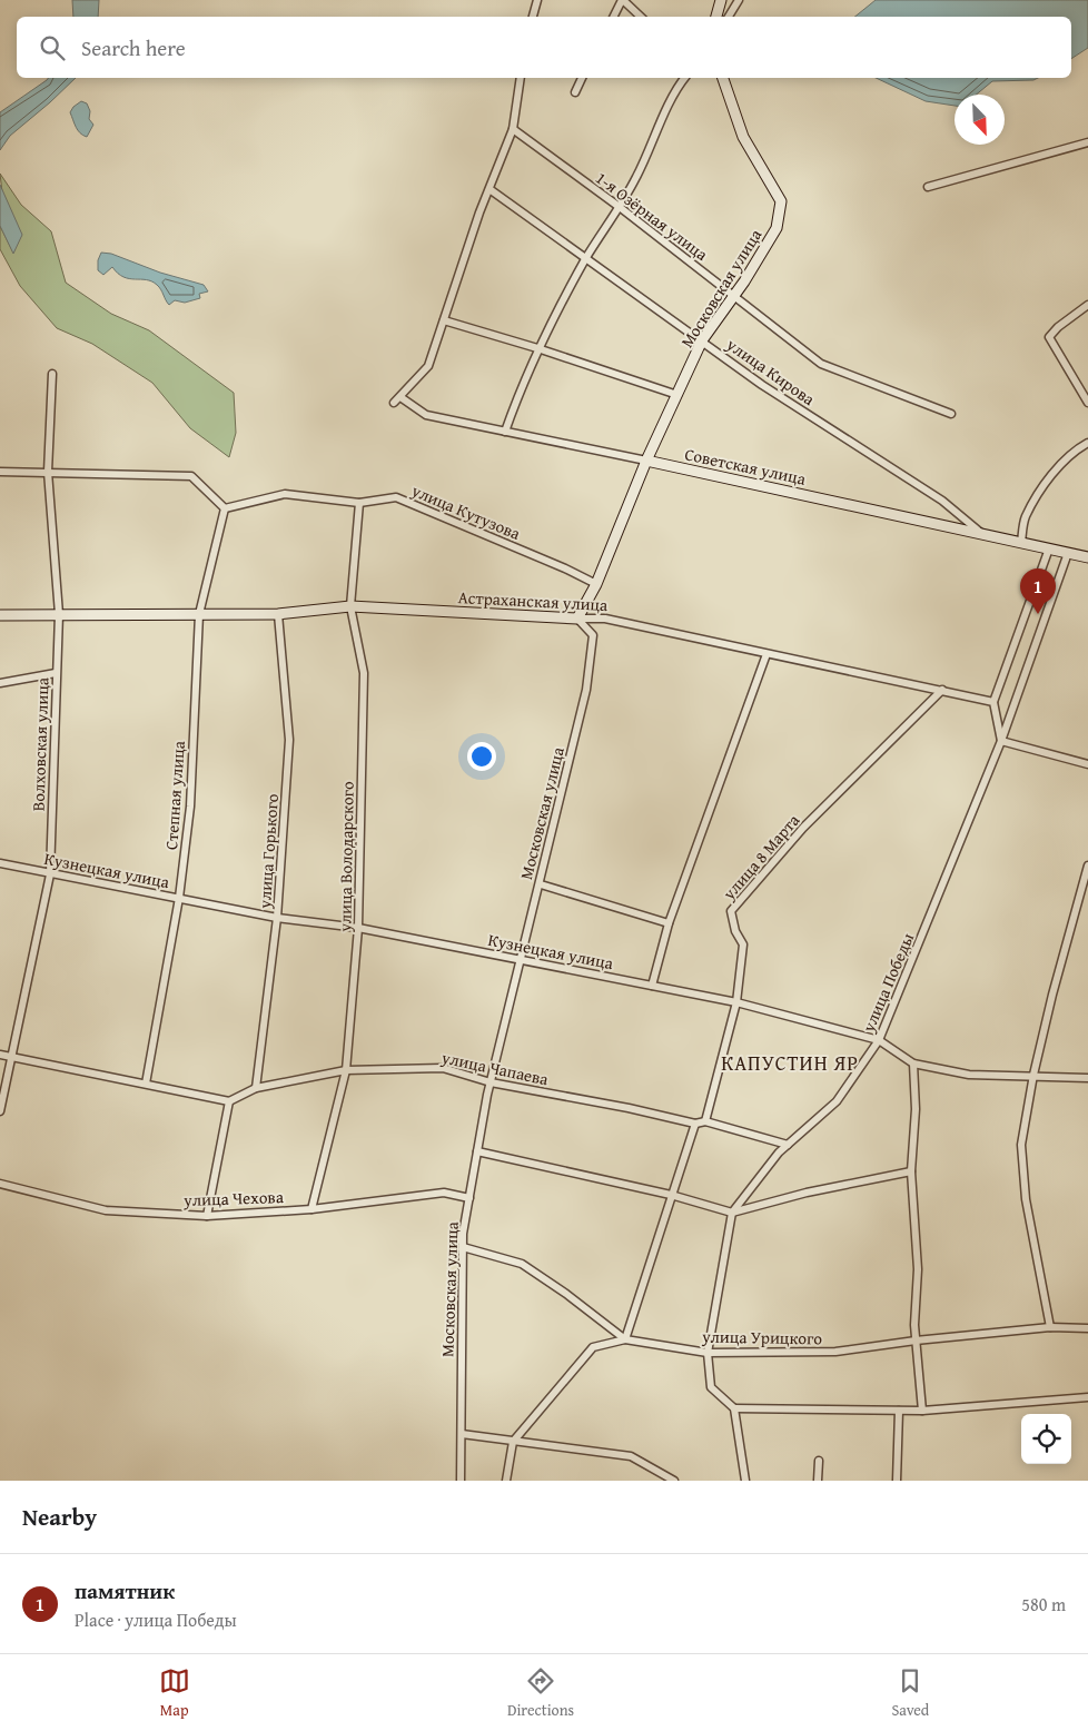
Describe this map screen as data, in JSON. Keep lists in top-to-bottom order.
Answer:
{
  "streets": {
    "street": [
      "1-я Озёрная улица",
      "Московская улица",
      "улица Кирова",
      "Советская улица",
      "улица Кутузова",
      "Астраханская улица",
      "Волховская улица",
      "Степная улица",
      "улица Горького",
      "улица Володарского",
      "улица 8 Марта",
      "Кузнецкая улица",
      "улица Победы",
      "улица Чапаева",
      "улица Чехова",
      "улица Урицкого"
    ]
  },
  "crossings": [
    ["1-я Озёрная улица", "Московская улица"],
    ["Московская улица", "улица Кирова"],
    ["Московская улица", "Советская улица"],
    ["Московская улица", "улица Кутузова"],
    ["Московская улица", "Астраханская улица"],
    ["Московская улица", "Кузнецкая улица"],
    ["Московская улица", "улица Чапаева"],
    ["Московская улица", "улица Чехова"],
    ["Московская улица", "улица Урицкого"],
    ["улица Кирова", "Советская улица"],
    ["Советская улица", "улица Победы"],
    ["улица Кутузова", "Степная улица"],
    ["улица Кутузова", "улица Володарского"],
    ["Астраханская улица", "Волховская улица"],
    ["Астраханская улица", "Степная улица"],
    ["Астраханская улица", "улица Горького"],
    ["Астраханская улица", "улица Володарского"],
    ["Астраханская улица", "улица 8 Марта"],
    ["Волховская улица", "Кузнецкая улица"],
    ["Степная улица", "Кузнецкая улица"],
    ["улица Горького", "Кузнецкая улица"],
    ["улица Горького", "улица Чапаева"],
    ["улица Володарского", "Кузнецкая улица"],
    ["улица Володарского", "улица Чапаева"],
    ["улица Володарского", "улица Чехова"],
    ["улица 8 Марта", "Кузнецкая улица"],
    ["улица 8 Марта", "улица Чапаева"],
    ["Кузнецкая улица", "улица Победы"],
    ["улица Победы", "улица Чапаева"],
    ["улица Победы", "улица Урицкого"]
  ],
  "districts": ["КАПУСТИН ЯР"],
  "north": "bottom right",
  "page": {
    "search": "Search here",
    "pins": "1",
    "heading": "Nearby",
    "list": [
      {
        "mark": "1",
        "name": "памятник",
        "note": "Place · улица Победы",
        "value": "580 m"
      }
    ],
    "nav": ["Map", "Directions", "Saved"]
  }
}
